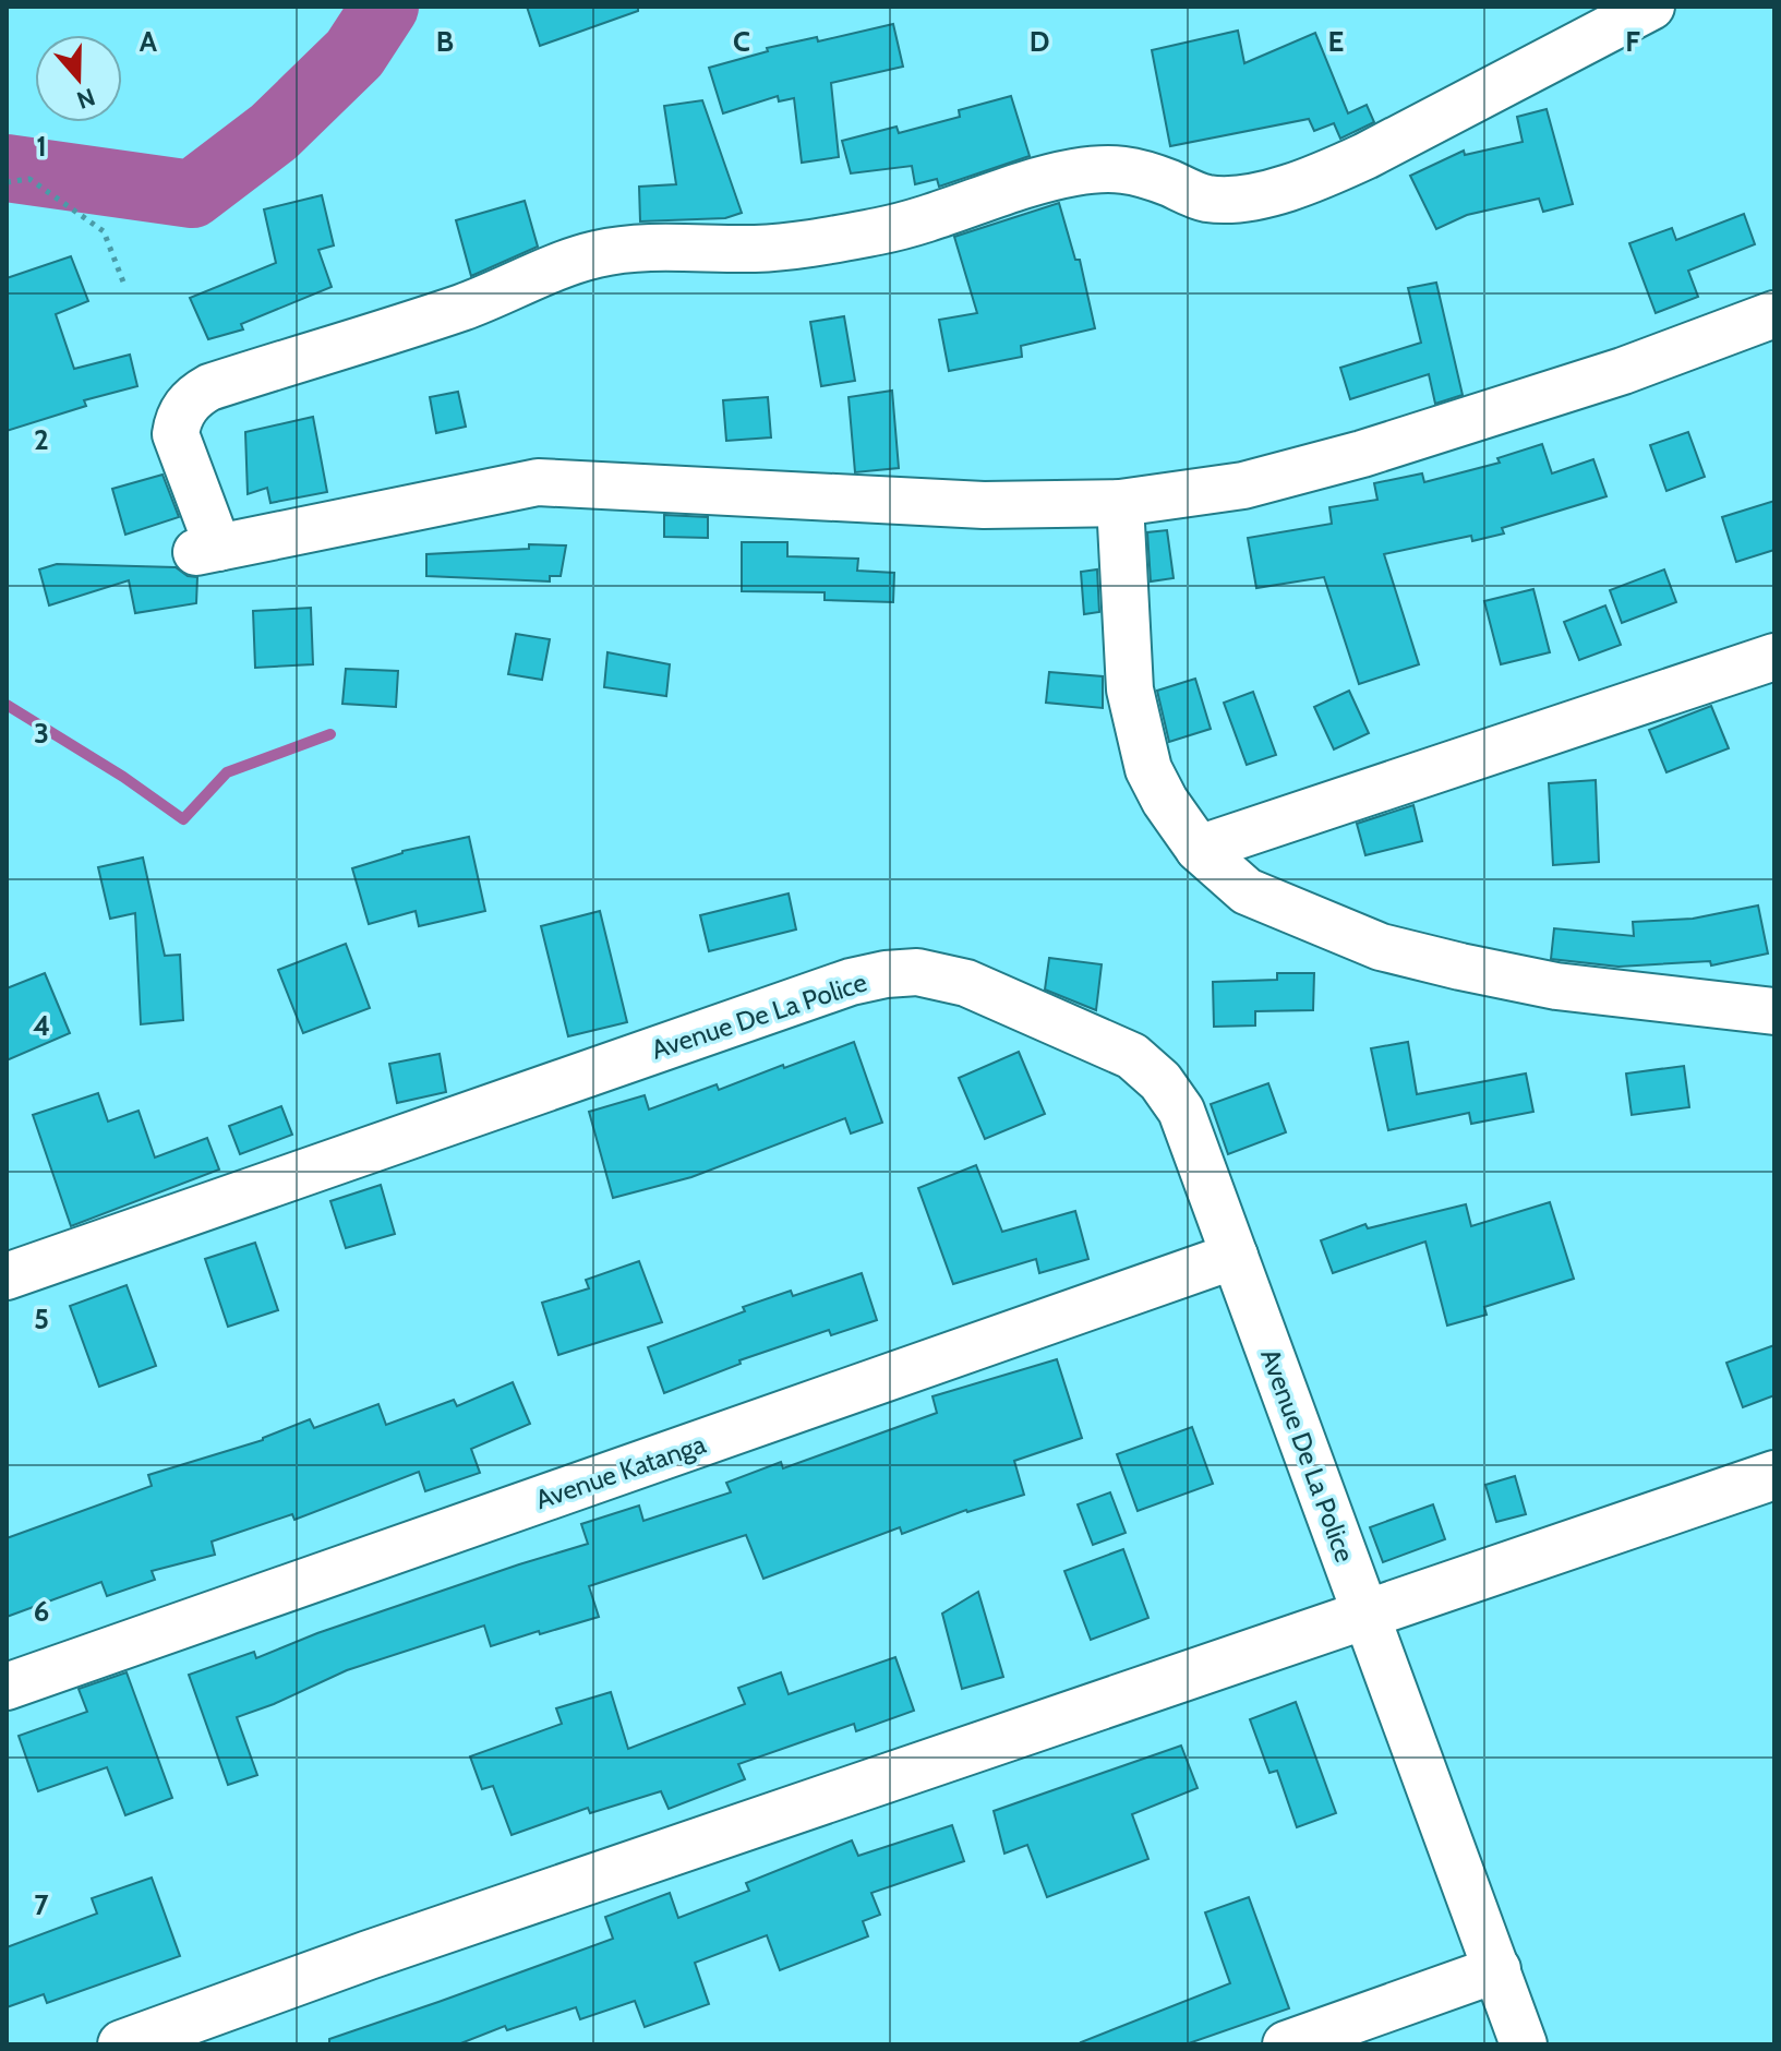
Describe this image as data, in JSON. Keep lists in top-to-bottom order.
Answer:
{
  "streets": {
    "street": ["Avenue De La Police", "Avenue Katanga"]
  },
  "crossings": [
    ["Avenue De La Police", "Avenue Katanga"]
  ],
  "north": "bottom",
  "grid": {
    "columns": [
      "A",
      "B",
      "C",
      "D",
      "E",
      "F"
    ],
    "rows": [
      "1",
      "2",
      "3",
      "4",
      "5",
      "6",
      "7"
    ]
  }
}
